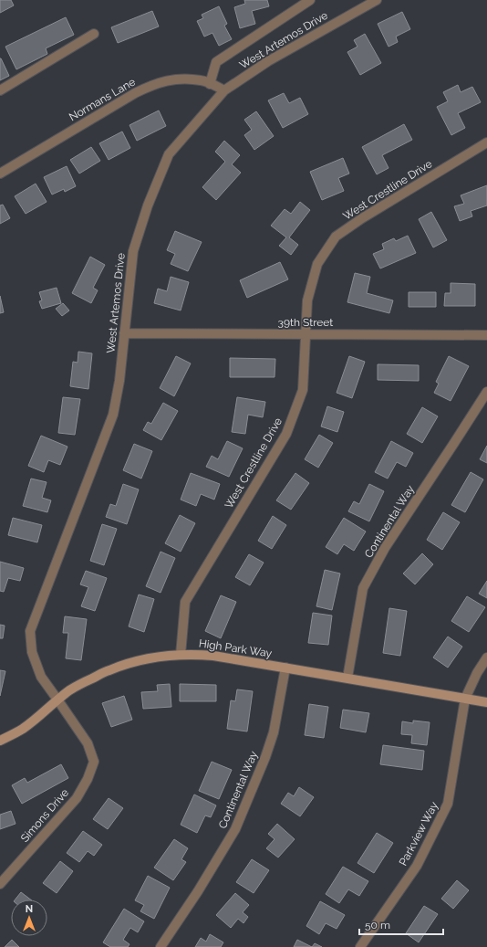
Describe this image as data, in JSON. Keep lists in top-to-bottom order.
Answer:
{
  "streets": {
    "street": [
      "West Artemos Drive",
      "Normans Lane",
      "West Crestline Drive",
      "39th Street",
      "Continental Way",
      "High Park Way",
      "Simons Drive",
      "Parkview Way"
    ]
  },
  "crossings": [
    ["West Artemos Drive", "Normans Lane"],
    ["West Artemos Drive", "39th Street"],
    ["West Artemos Drive", "High Park Way"],
    ["West Artemos Drive", "Simons Drive"],
    ["West Crestline Drive", "39th Street"],
    ["West Crestline Drive", "High Park Way"],
    ["Continental Way", "High Park Way"],
    ["High Park Way", "Simons Drive"],
    ["High Park Way", "Parkview Way"]
  ],
  "scale_bar": "50 m",
  "north": "top"
}
